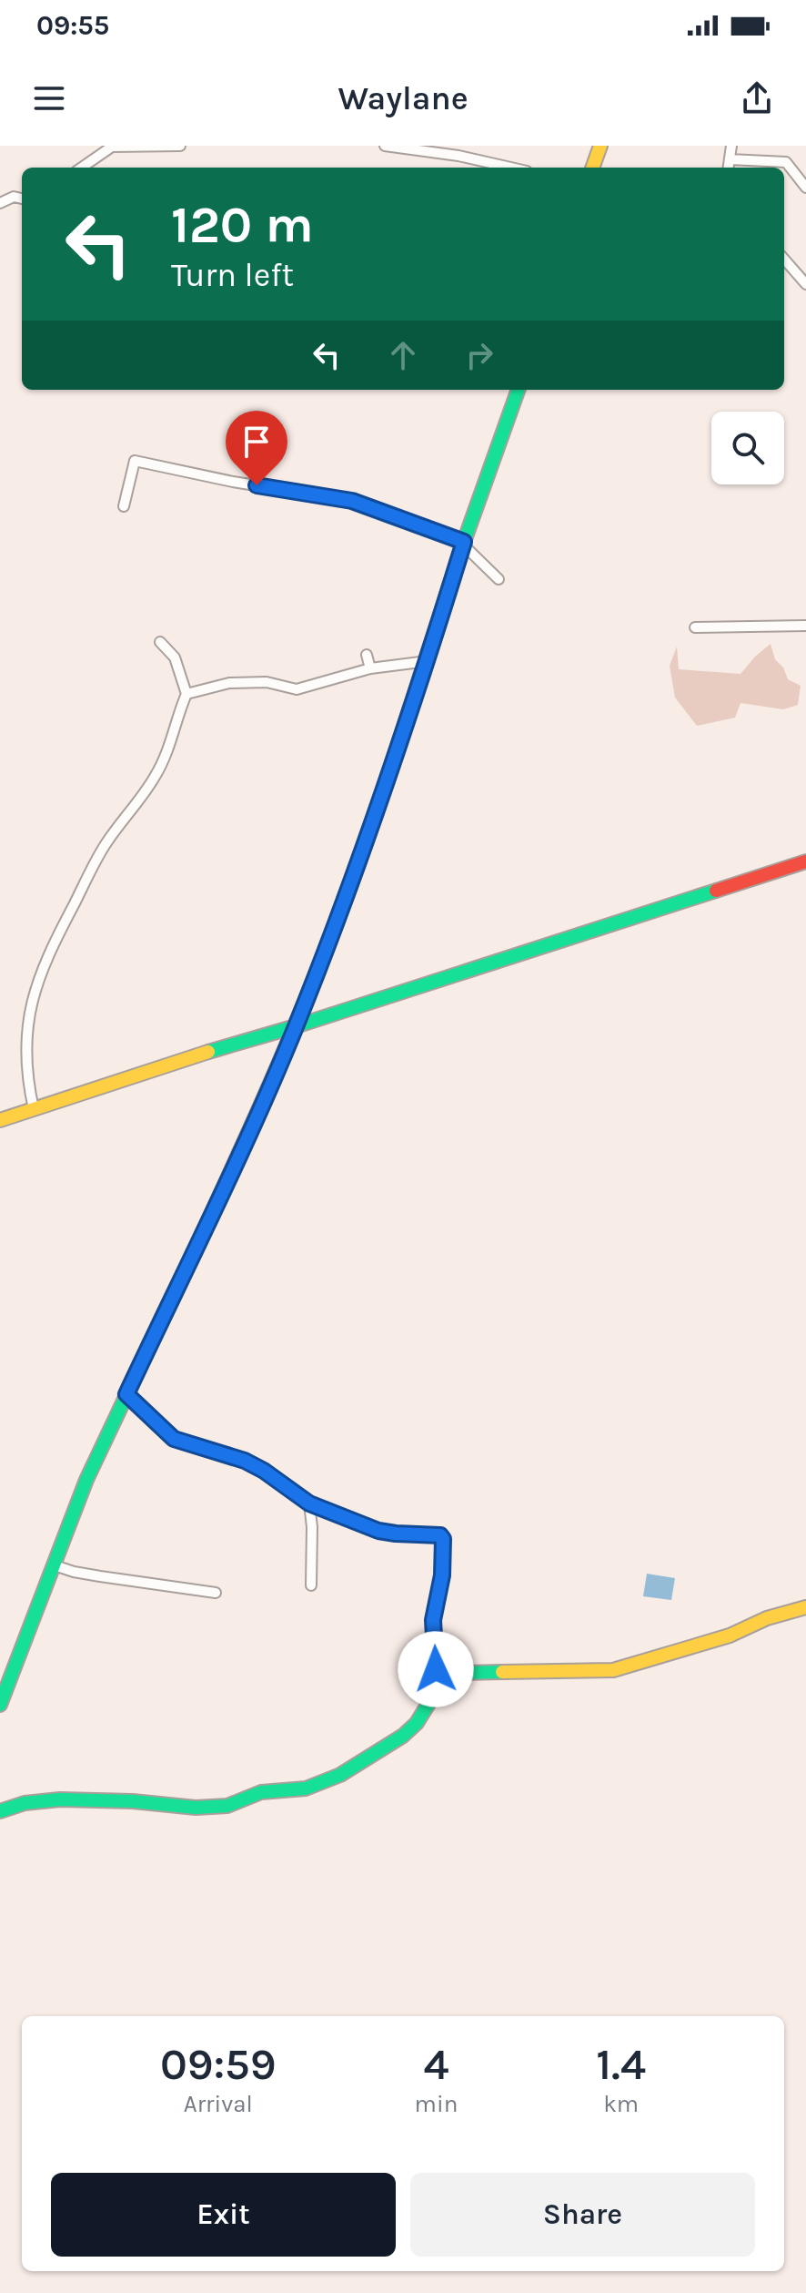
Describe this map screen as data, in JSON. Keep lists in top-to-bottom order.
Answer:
{
  "page": {
    "status": "09:55",
    "header": "Waylane",
    "turn": ["120 m", "Turn left"],
    "eta": [
      "09:59",
      "Arrival",
      "4",
      "min",
      "1.4",
      "km"
    ],
    "buttons": ["Exit", "Share"]
  }
}
